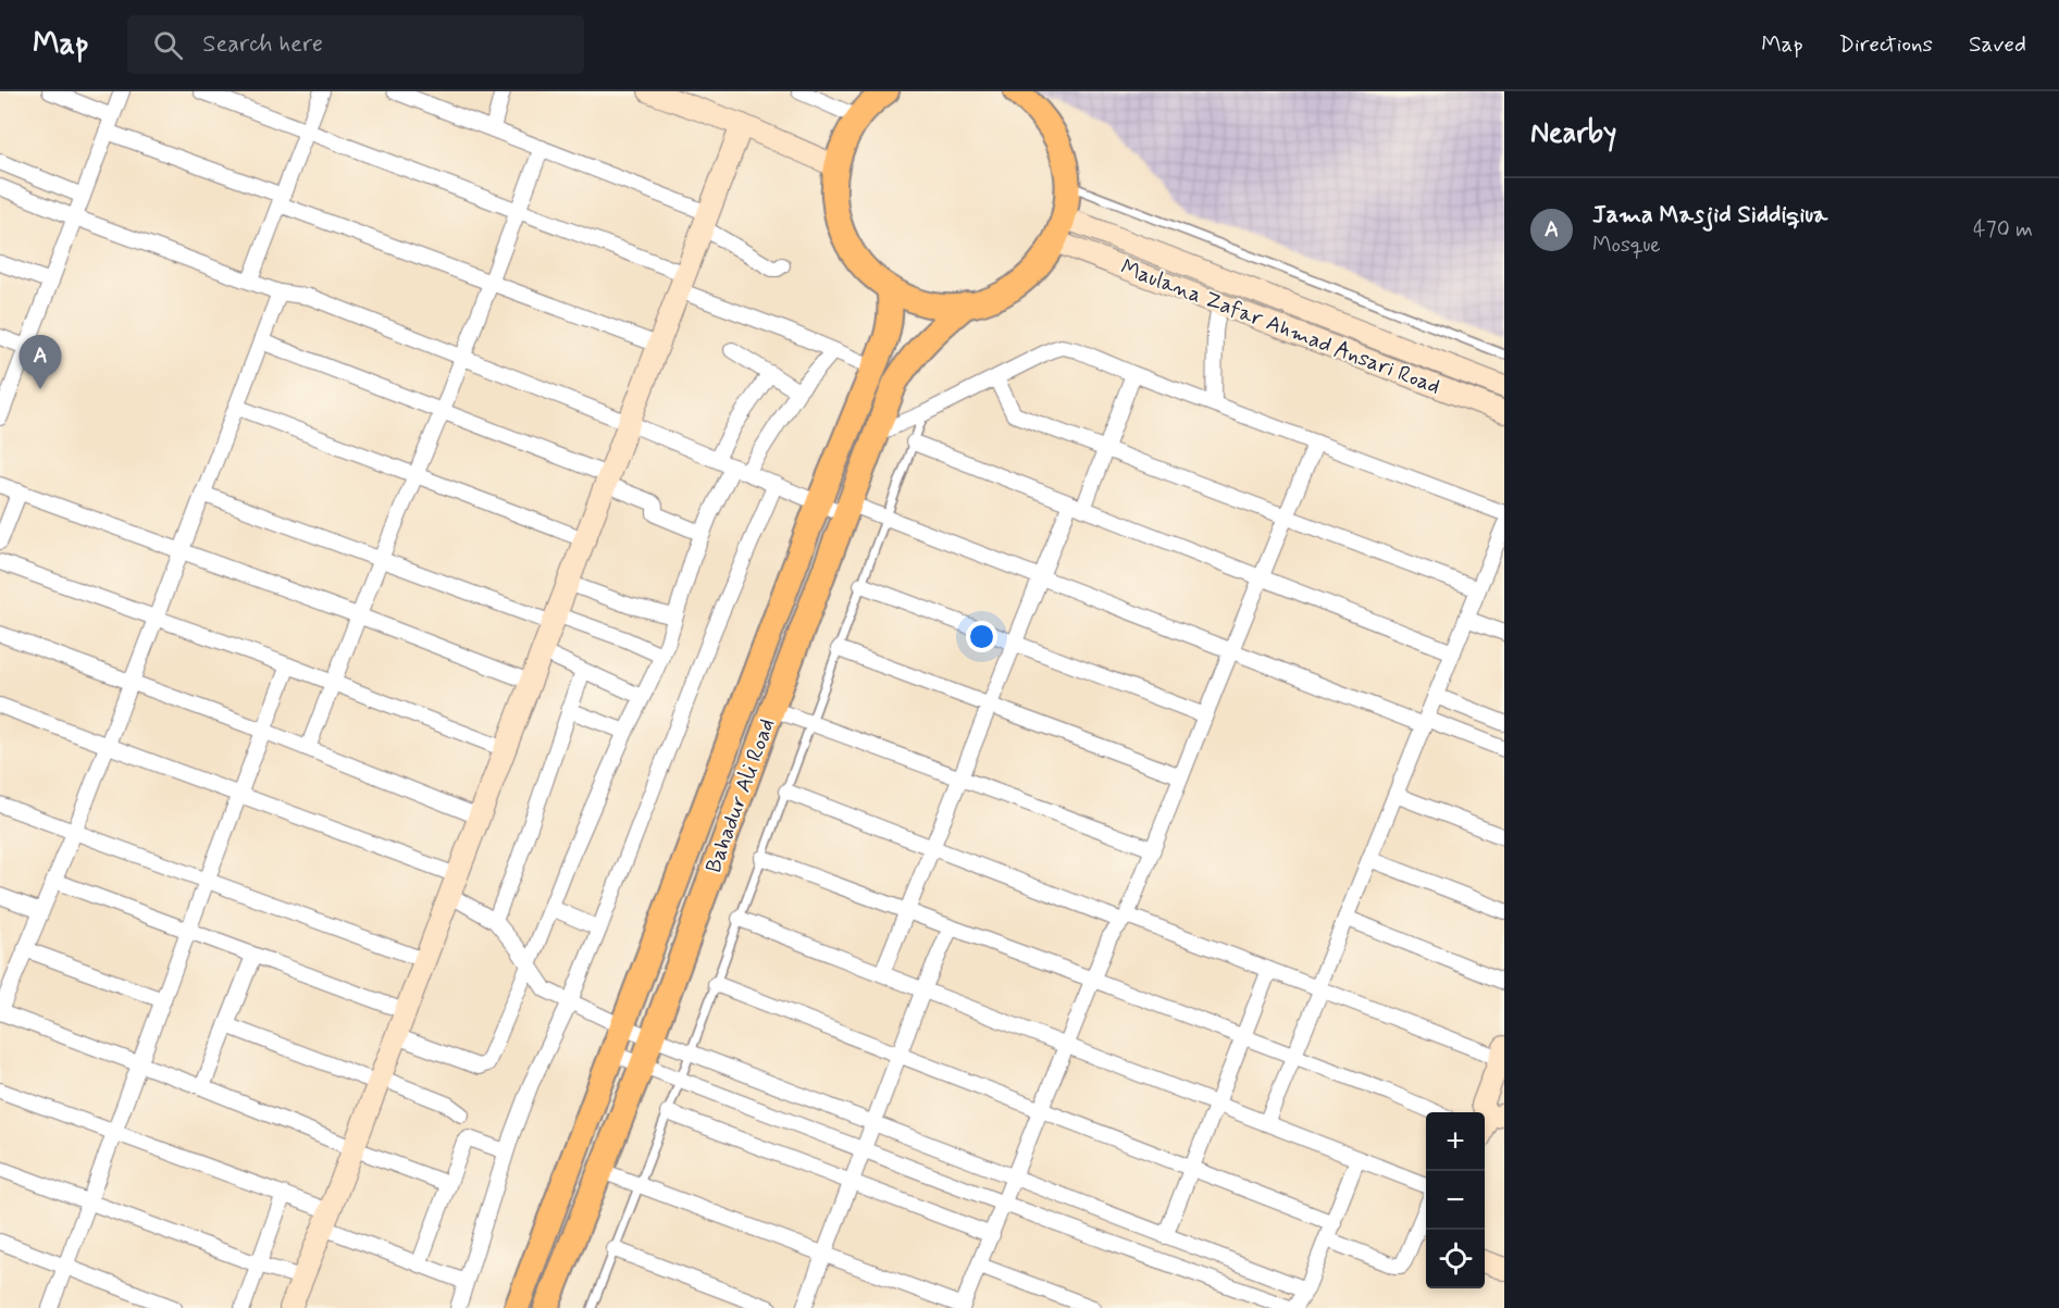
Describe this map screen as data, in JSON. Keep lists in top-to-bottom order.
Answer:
{
  "streets": {
    "main road": ["Bahadur Ali Road"],
    "street": ["Maulana Zafar Ahmad Ansari Road"]
  },
  "page": {
    "header": "Map",
    "search": "Search here",
    "nav": ["Map", "Directions", "Saved"],
    "heading": "Nearby",
    "list": [
      {
        "mark": "A",
        "name": "Jama Masjid Siddiqiua",
        "note": "Mosque",
        "value": "470 m"
      }
    ],
    "pins": "A",
    "map_buttons": ["+", "−"]
  }
}
